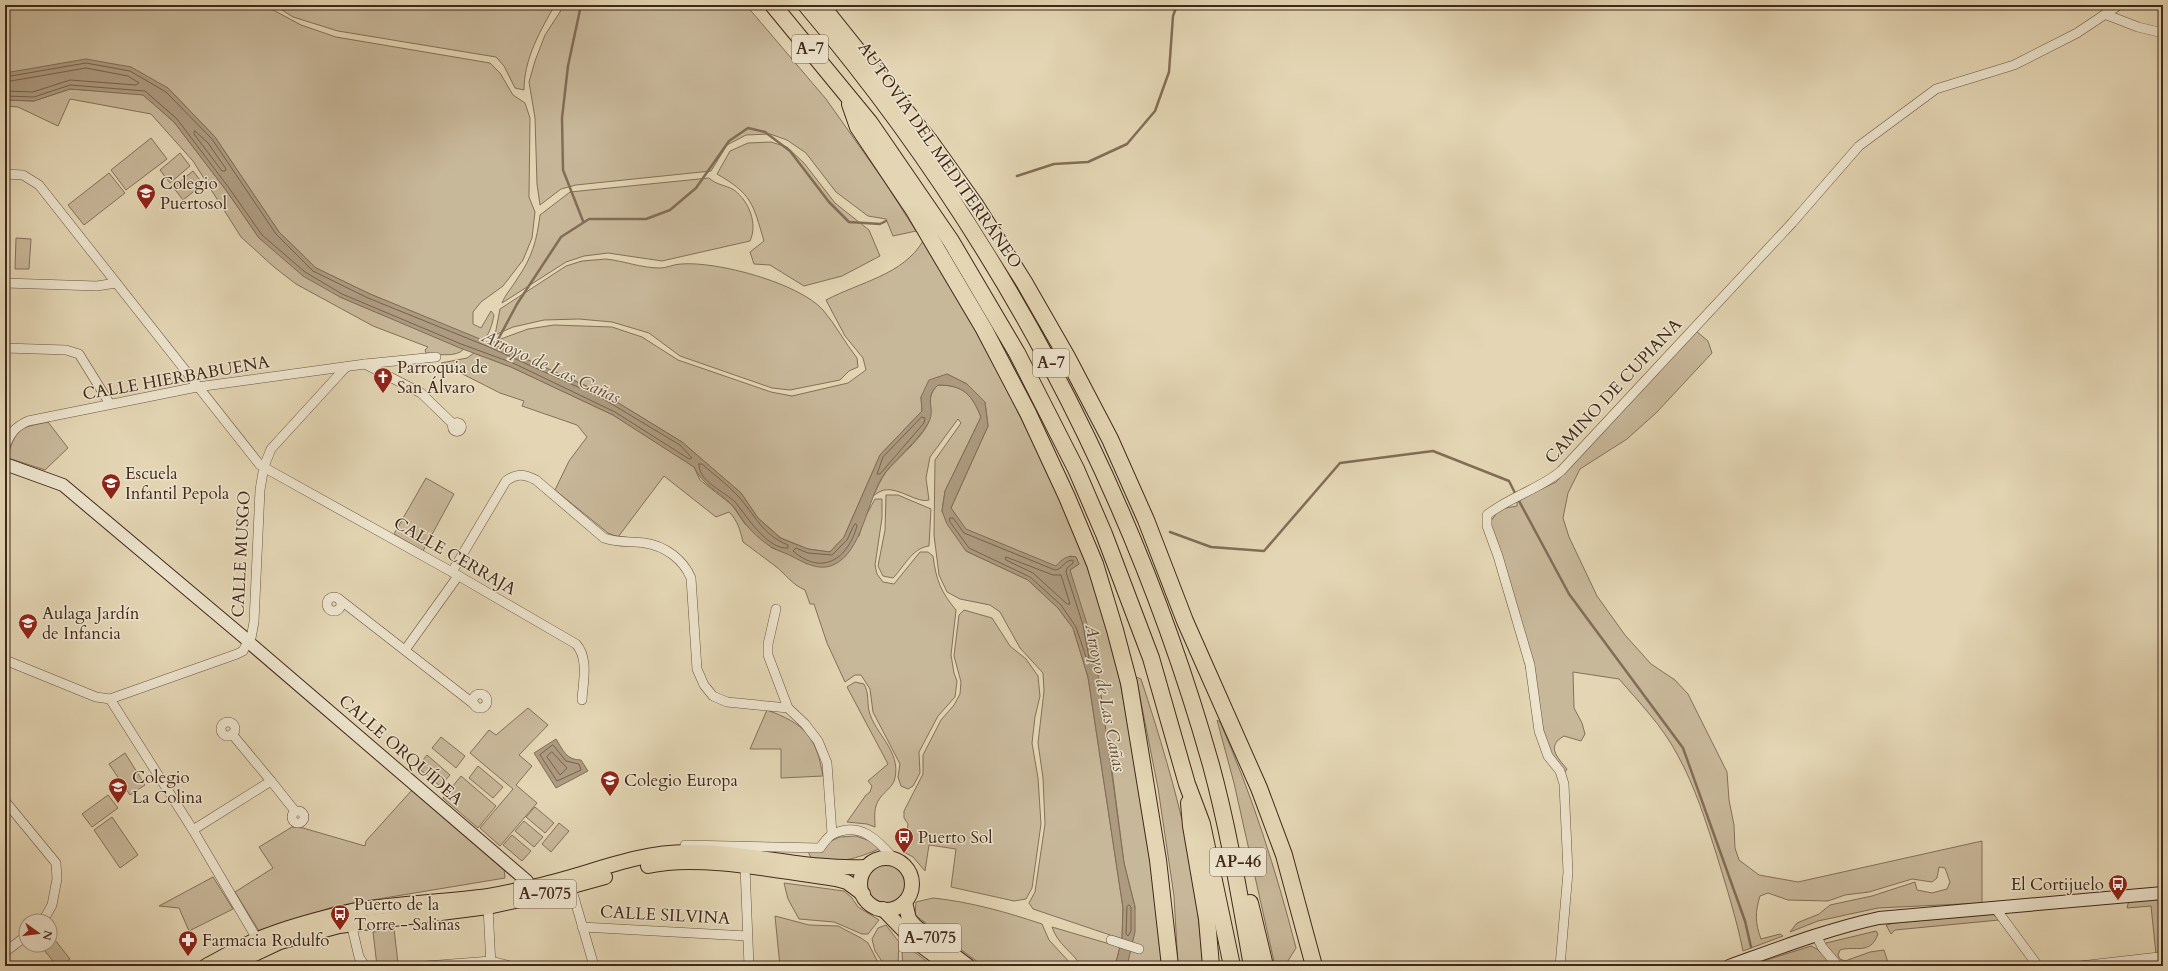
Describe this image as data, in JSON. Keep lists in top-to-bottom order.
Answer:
{
  "streets": {
    "highway": ["A-7", "AUTOVÍA DEL MEDITERRÁNEO", "AP-46"],
    "main road": ["A-7075"],
    "street": [
      "CALLE HIERBABUENA",
      "CAMINO DE CUPIANA",
      "CALLE MUSGO",
      "CALLE CERRAJA",
      "CALLE ORQUÍDEA",
      "CALLE SILVINA"
    ]
  },
  "crossings": [
    ["A-7", "AP-46"],
    ["CALLE HIERBABUENA", "CALLE MUSGO"],
    ["CALLE HIERBABUENA", "CALLE CERRAJA"],
    ["CALLE MUSGO", "CALLE CERRAJA"],
    ["CALLE MUSGO", "CALLE ORQUÍDEA"],
    ["CALLE ORQUÍDEA", "A-7075"]
  ],
  "water": ["Arroyo de Las Cañas"],
  "places": {
    "school or university": [
      "Colegio Puertosol",
      "Escuela Infantil Pepola",
      "Aulaga Jardín de Infancia",
      "Colegio Europa",
      "Colegio La Colina"
    ],
    "church": ["Parroquia de San Álvaro"],
    "bus stop": ["Puerto Sol", "El Cortijuelo", "Puerto de la Torre - Salinas"],
    "pharmacy": ["Farmacia Rodulfo"]
  },
  "north": "right"
}
